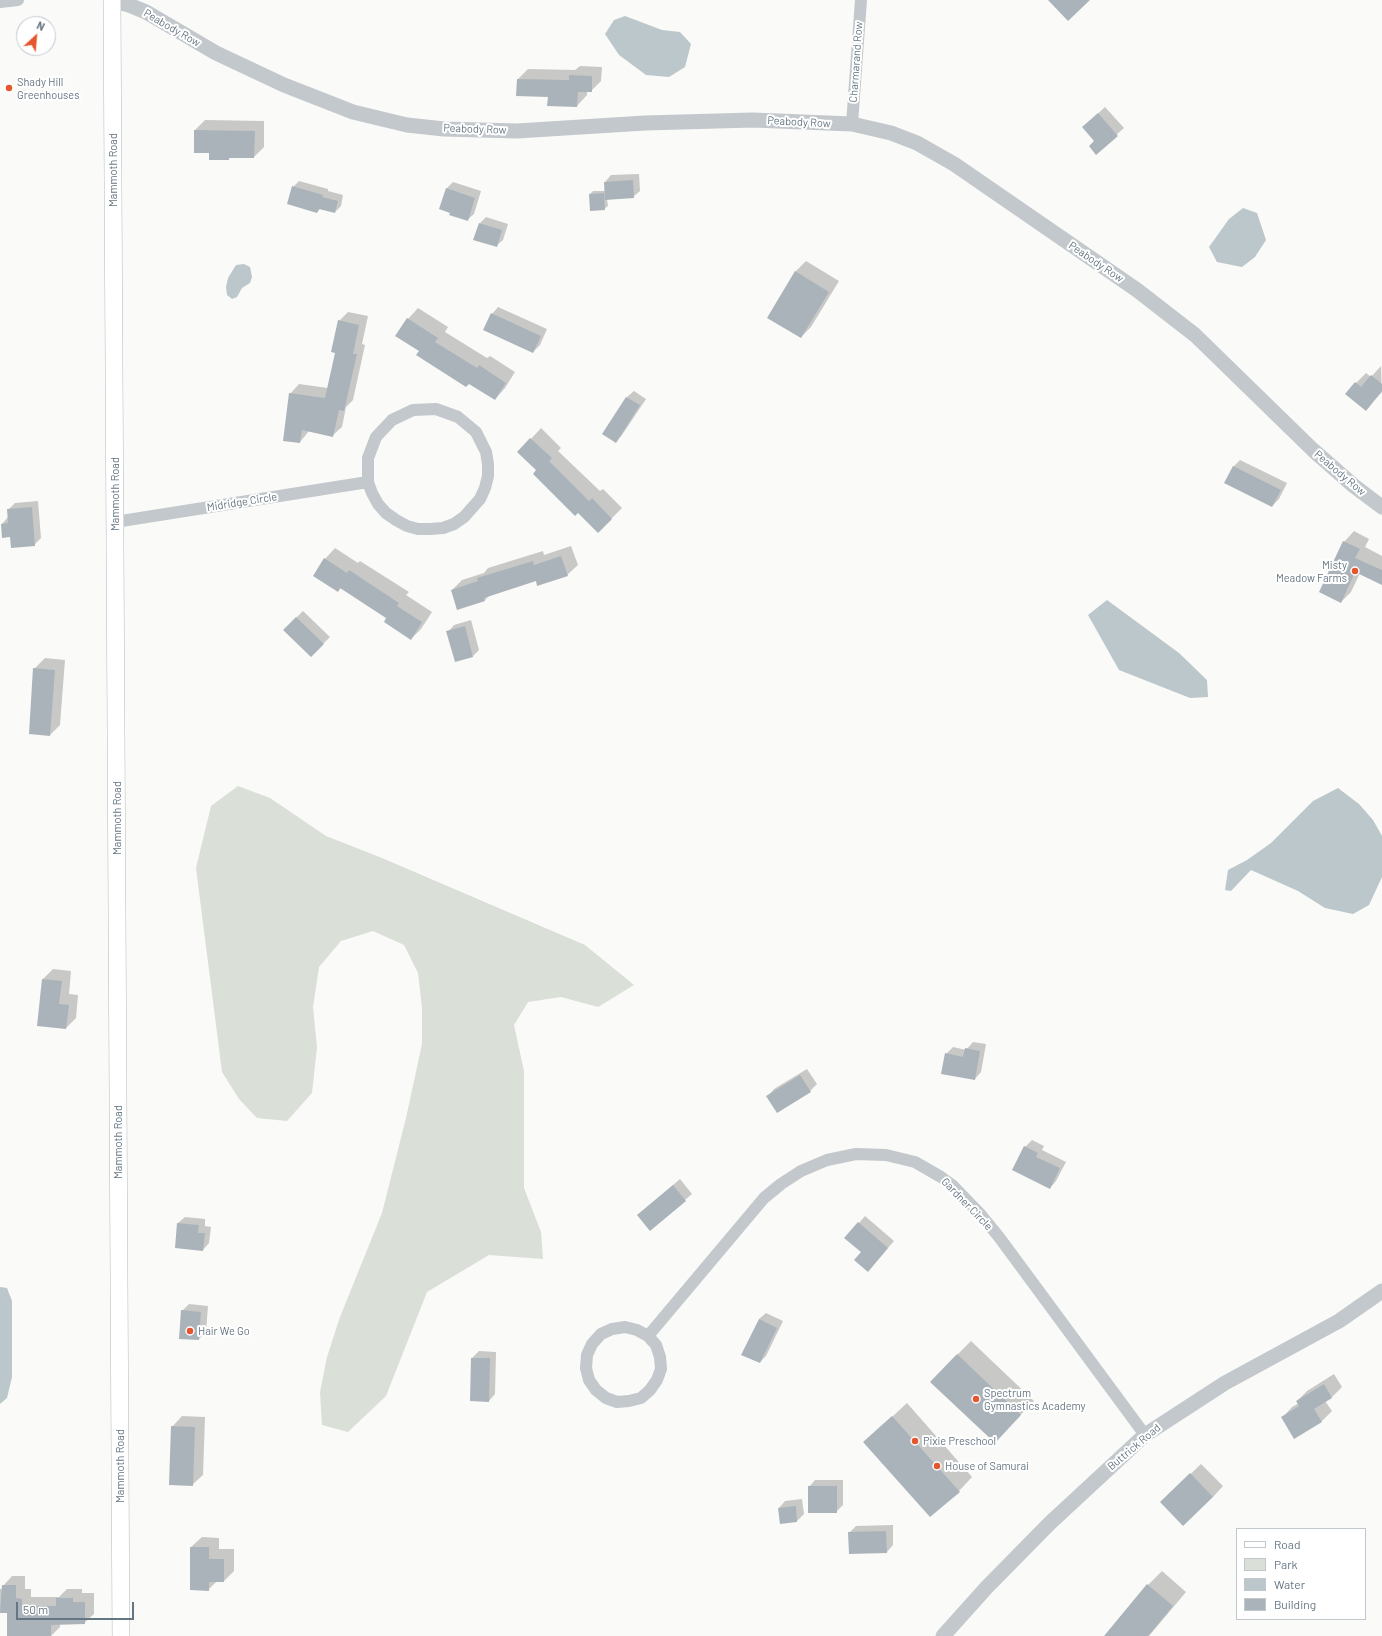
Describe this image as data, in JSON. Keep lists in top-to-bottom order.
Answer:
{
  "streets": {
    "main road": ["Mammoth Road"],
    "street": [
      "Peabody Row",
      "Charmarand Row",
      "Midridge Circle",
      "Gardner Circle",
      "Buttrick Road"
    ]
  },
  "crossings": [
    ["Peabody Row", "Charmarand Row"],
    ["Peabody Row", "Mammoth Road"],
    ["Mammoth Road", "Midridge Circle"],
    ["Gardner Circle", "Buttrick Road"]
  ],
  "places": [
    "Shady Hill Greenhouses",
    "Misty Meadow Farms",
    "Hair We Go",
    "Spectrum Gymnastics Academy",
    "Pixie Preschool",
    "House of Samurai"
  ],
  "legend": [
    "Road",
    "Park",
    "Water",
    "Building"
  ],
  "scale_bar": "50 m",
  "north": "top right"
}
